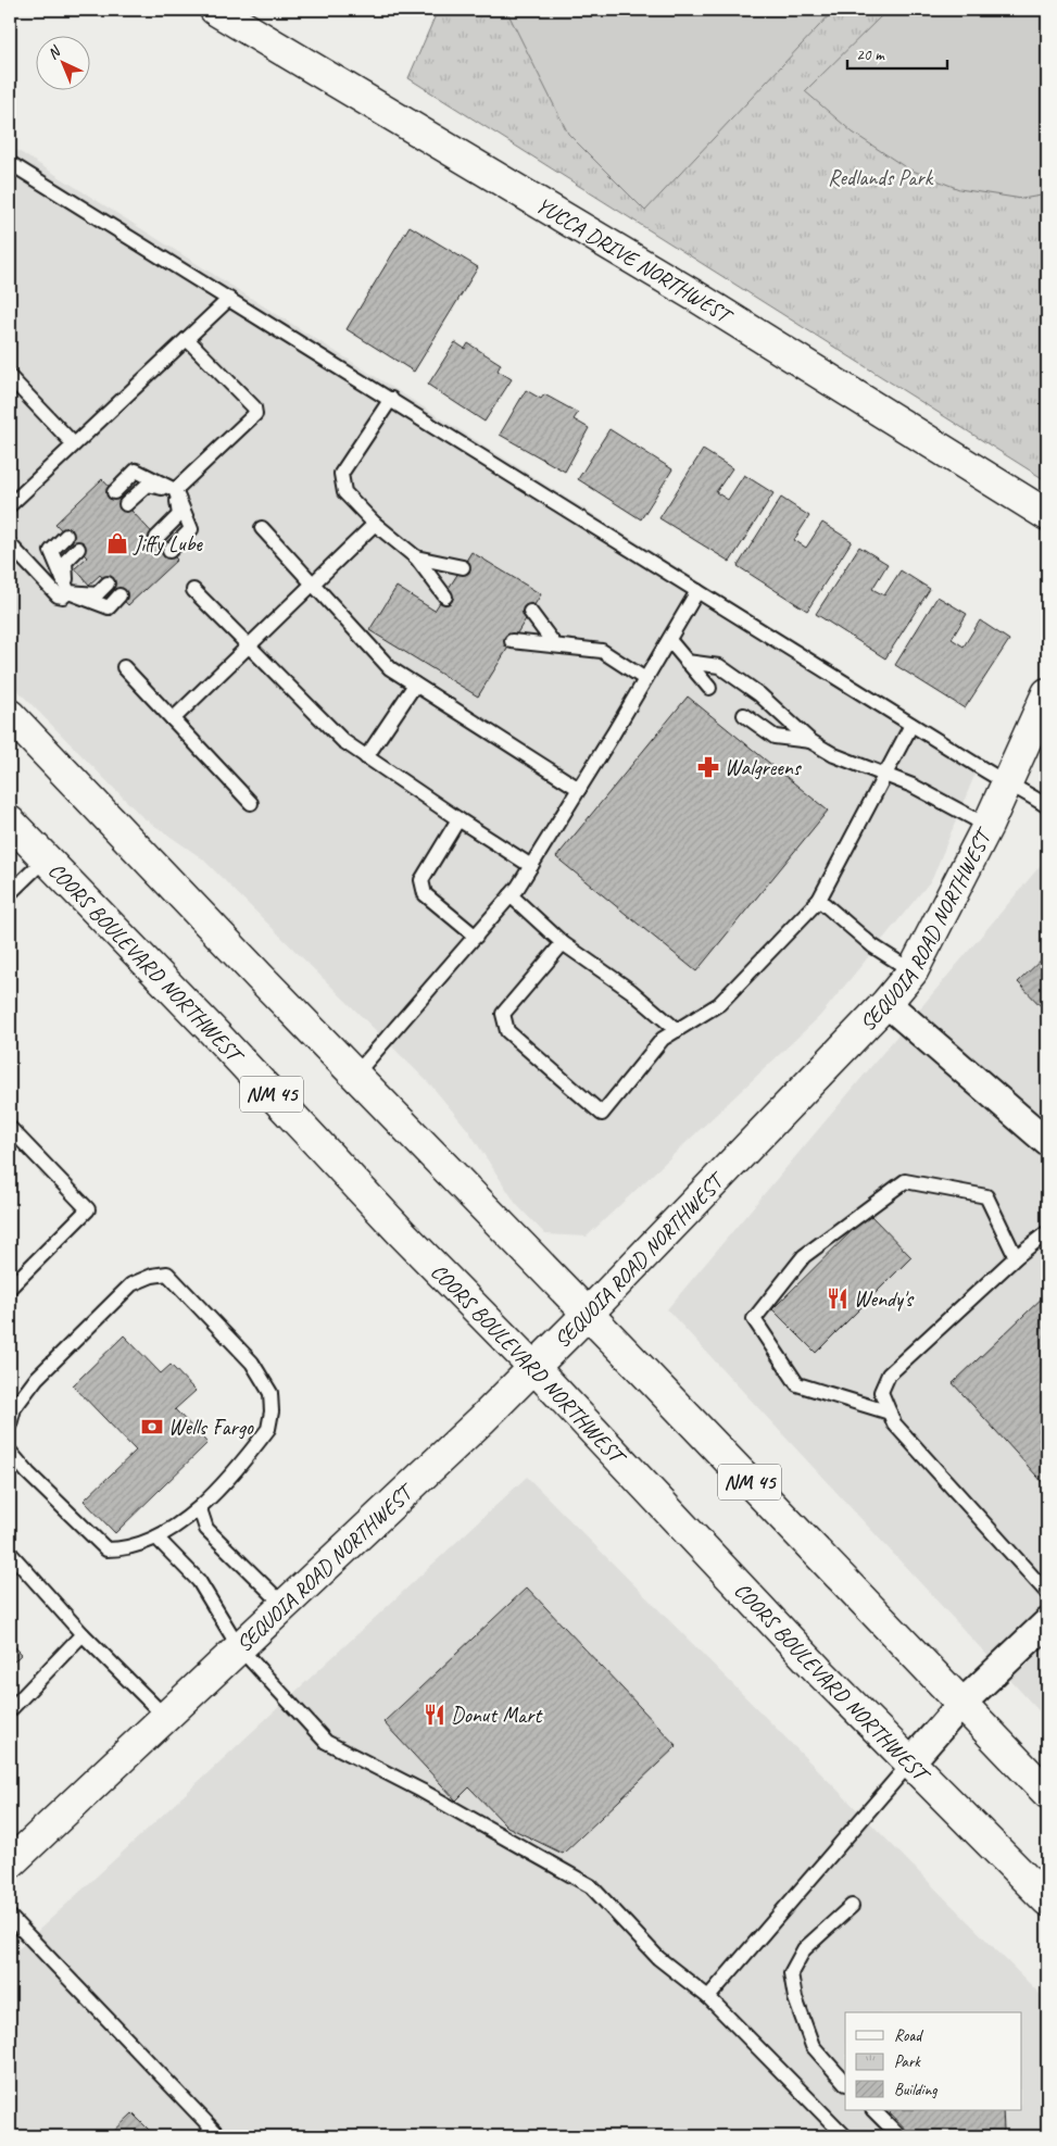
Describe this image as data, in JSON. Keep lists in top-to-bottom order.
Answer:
{
  "streets": {
    "main road": [
      "YUCCA DRIVE NORTHWEST",
      "SEQUOIA ROAD NORTHWEST",
      "COORS BOULEVARD NORTHWEST",
      "NM 45"
    ]
  },
  "crossings": [
    ["SEQUOIA ROAD NORTHWEST", "COORS BOULEVARD NORTHWEST"],
    ["SEQUOIA ROAD NORTHWEST", "NM 45"]
  ],
  "parks": ["Redlands Park"],
  "places": {
    "shop": ["Jiffy Lube"],
    "pharmacy": ["Walgreens"],
    "restaurant": ["Wendy's", "Donut Mart"],
    "bank": ["Wells Fargo"]
  },
  "legend": ["Road", "Park", "Building"],
  "scale_bar": "20 m",
  "north": "top left"
}
